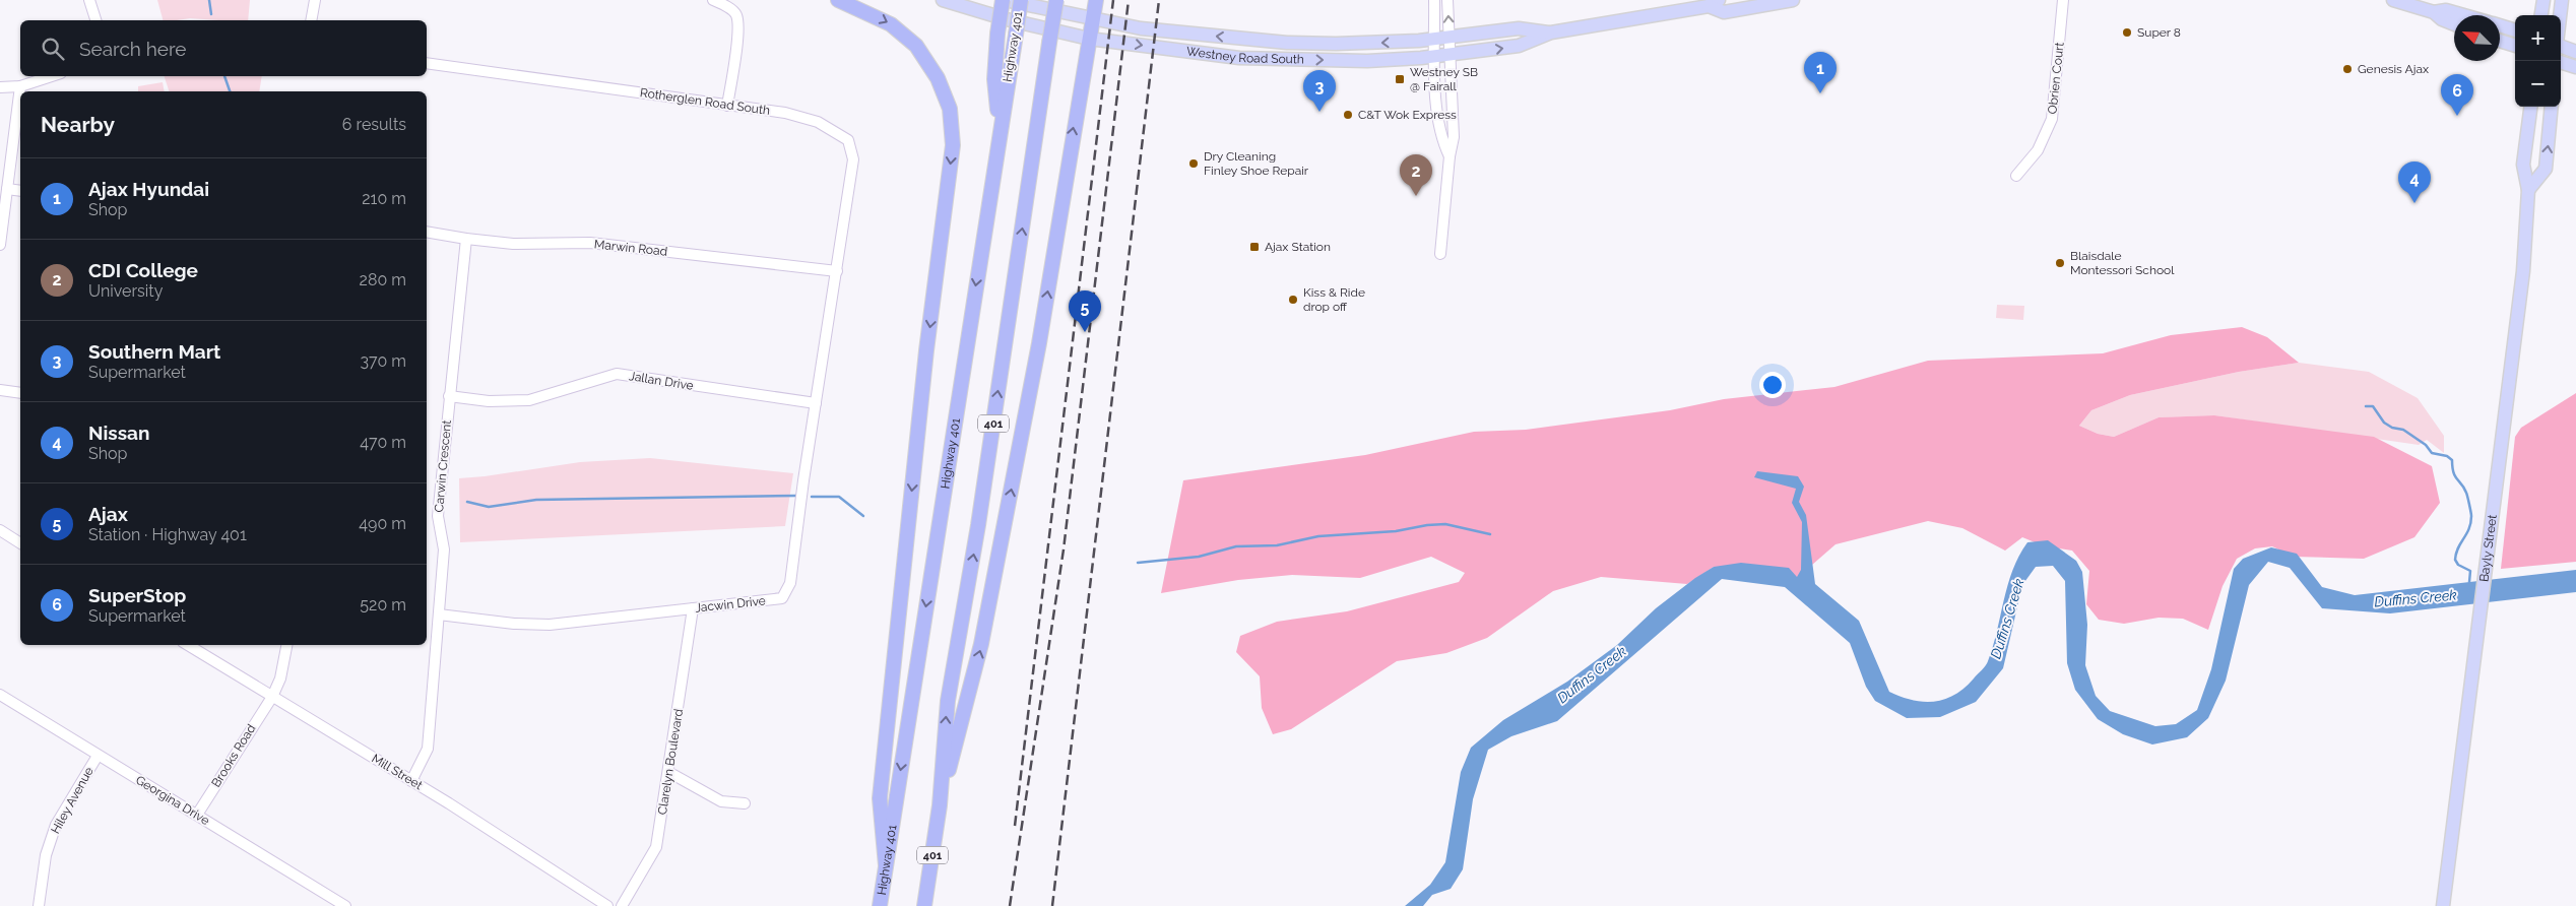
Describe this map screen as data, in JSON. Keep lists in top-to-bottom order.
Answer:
{
  "streets": {
    "highway": ["Highway 401", "401"],
    "main road": ["Westney Road South", "Bayly Street"],
    "street": [
      "Obrien Court",
      "Rotherglen Road South",
      "Marwin Road",
      "Jallan Drive",
      "Carwin Crescent",
      "Jacwin Drive",
      "Brooks Road",
      "Clarelyn Boulevard",
      "Mill Street",
      "Hiley Avenue",
      "Georgina Drive"
    ]
  },
  "crossings": [
    ["Rotherglen Road South", "Marwin Road"],
    ["Rotherglen Road South", "Jacwin Drive"],
    ["Marwin Road", "Carwin Crescent"],
    ["Marwin Road", "Jacwin Drive"],
    ["Jallan Drive", "Carwin Crescent"],
    ["Jallan Drive", "Jacwin Drive"],
    ["Carwin Crescent", "Jacwin Drive"],
    ["Carwin Crescent", "Mill Street"],
    ["Jacwin Drive", "Clarelyn Boulevard"],
    ["Brooks Road", "Mill Street"],
    ["Brooks Road", "Georgina Drive"],
    ["Hiley Avenue", "Georgina Drive"]
  ],
  "water": ["Duffins Creek"],
  "places": {
    "other": [
      "Super 8",
      "Genesis Ajax",
      "C&T Wok Express",
      "Dry Cleaning Finley Shoe Repair",
      "Blaisdale Montessori School",
      "Kiss & Ride drop off"
    ],
    "transit": ["Westney SB @ Fairall", "Ajax Station"]
  },
  "north": "top left",
  "page": {
    "map_buttons": ["+", "−"],
    "search": "Search here",
    "pins": [
      "1",
      "3",
      "6",
      "2",
      "4",
      "5"
    ],
    "heading": ["Nearby", "6 results"],
    "list": [
      {
        "mark": "1",
        "name": "Ajax Hyundai",
        "note": "Shop",
        "value": "210 m"
      },
      {
        "mark": "2",
        "name": "CDI College",
        "note": "University",
        "value": "280 m"
      },
      {
        "mark": "3",
        "name": "Southern Mart",
        "note": "Supermarket",
        "value": "370 m"
      },
      {
        "mark": "4",
        "name": "Nissan",
        "note": "Shop",
        "value": "470 m"
      },
      {
        "mark": "5",
        "name": "Ajax",
        "note": "Station · Highway 401",
        "value": "490 m"
      },
      {
        "mark": "6",
        "name": "SuperStop",
        "note": "Supermarket",
        "value": "520 m"
      }
    ]
  }
}
